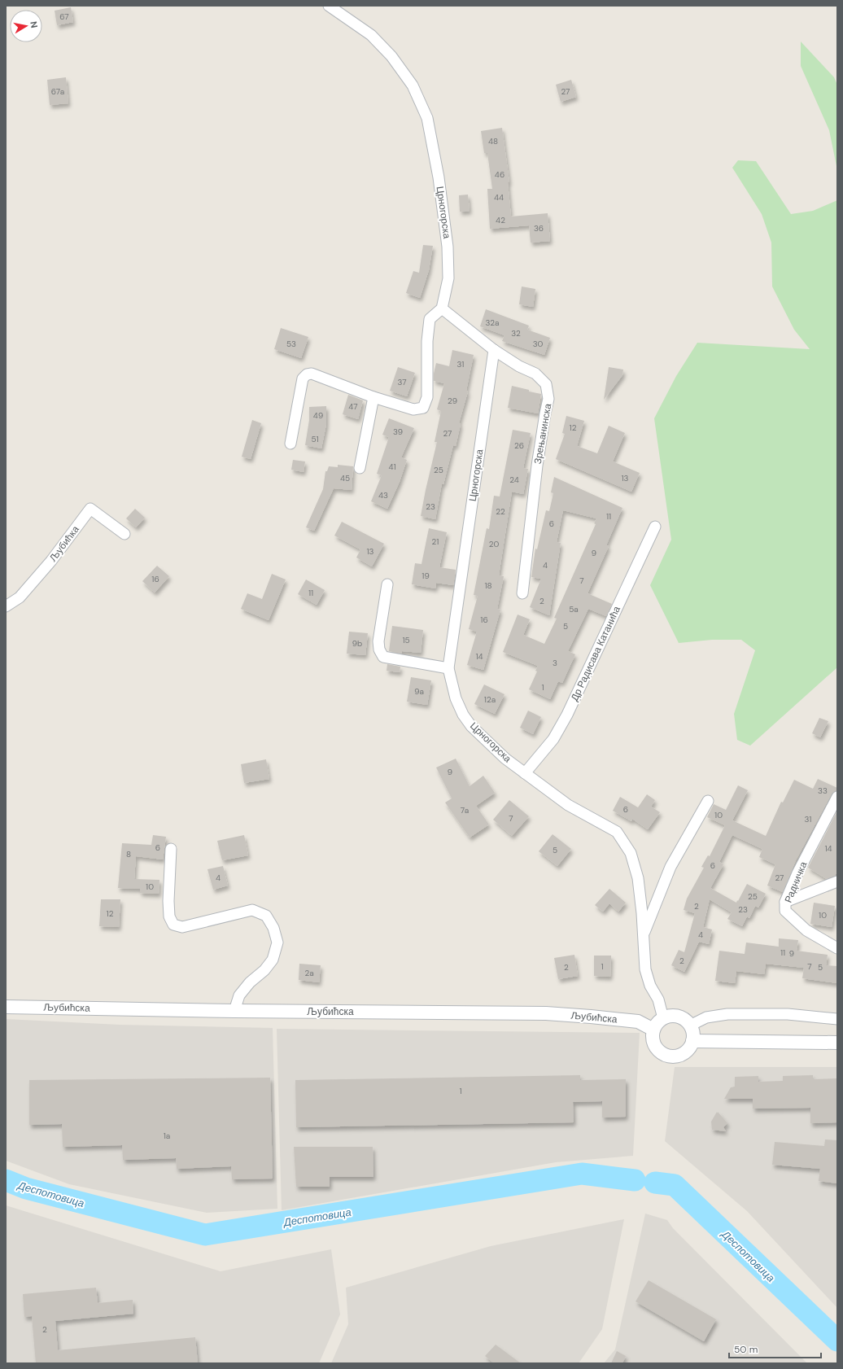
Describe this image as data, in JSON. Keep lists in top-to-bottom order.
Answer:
{
  "streets": {
    "street": [
      "Црногорска",
      "Зрењанинска",
      "Љубићка",
      "Др Радисава Катанића",
      "Радничка",
      "Љубићска"
    ]
  },
  "crossings": [
    ["Црногорска", "Зрењанинска"],
    ["Црногорска", "Др Радисава Катанића"],
    ["Црногорска", "Љубићска"]
  ],
  "water": ["Деспотовица"],
  "house_numbers": [
    "67",
    "67a",
    "27",
    "48",
    "46",
    "44",
    "42",
    "36",
    "32a",
    "32",
    "53",
    "30",
    "31",
    "37",
    "29",
    "47",
    "49",
    "12",
    "39",
    "27",
    "51",
    "26",
    "41",
    "25",
    "45",
    "13",
    "24",
    "43",
    "23",
    "22",
    "11",
    "6",
    "21",
    "20",
    "13",
    "9",
    "4",
    "19",
    "16",
    "7",
    "18",
    "11",
    "2",
    "5a",
    "16",
    "5",
    "15",
    "9b",
    "14",
    "3",
    "1",
    "9a",
    "12a",
    "9",
    "33",
    "6",
    "7a",
    "10",
    "7",
    "31",
    "6",
    "14",
    "5",
    "8",
    "6",
    "4",
    "27",
    "10",
    "25",
    "2",
    "23",
    "12",
    "10",
    "4",
    "11",
    "9",
    "2",
    "1",
    "7",
    "2",
    "5",
    "2a",
    "1",
    "1a",
    "2"
  ],
  "scale_bar": "50 m",
  "north": "right"
}
